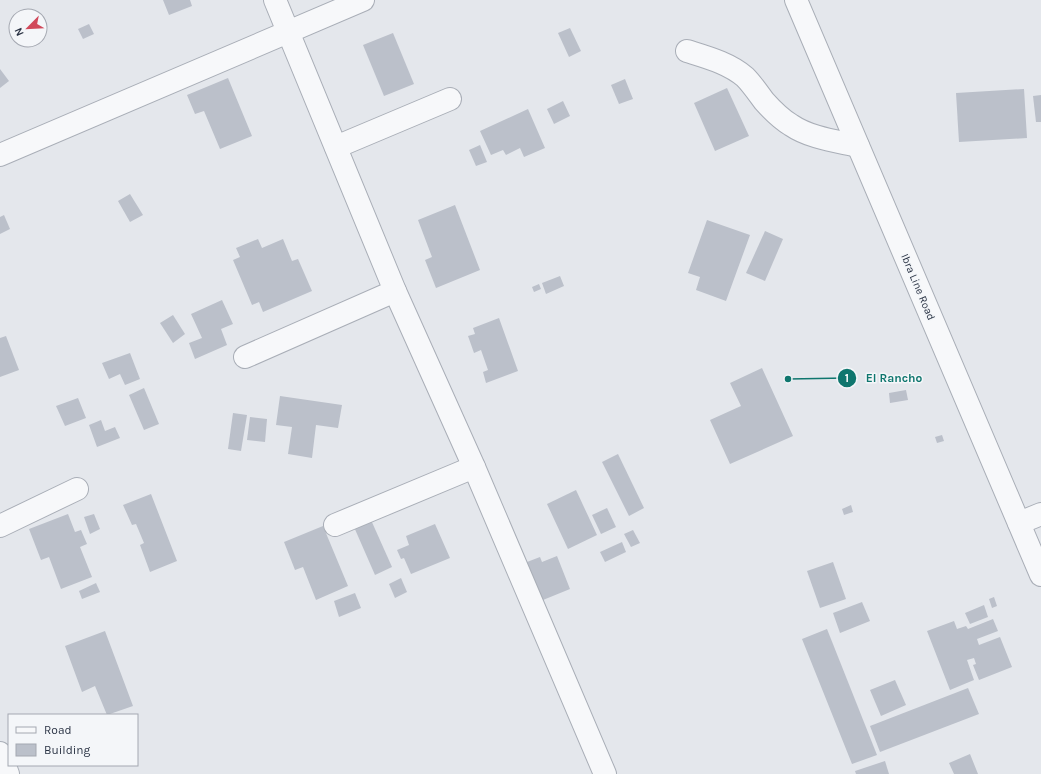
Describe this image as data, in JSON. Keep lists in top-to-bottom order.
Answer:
{
  "streets": {
    "street": ["Ibra Line Road"]
  },
  "places": ["El Rancho"],
  "legend": ["Road", "Building"],
  "north": "bottom left"
}
